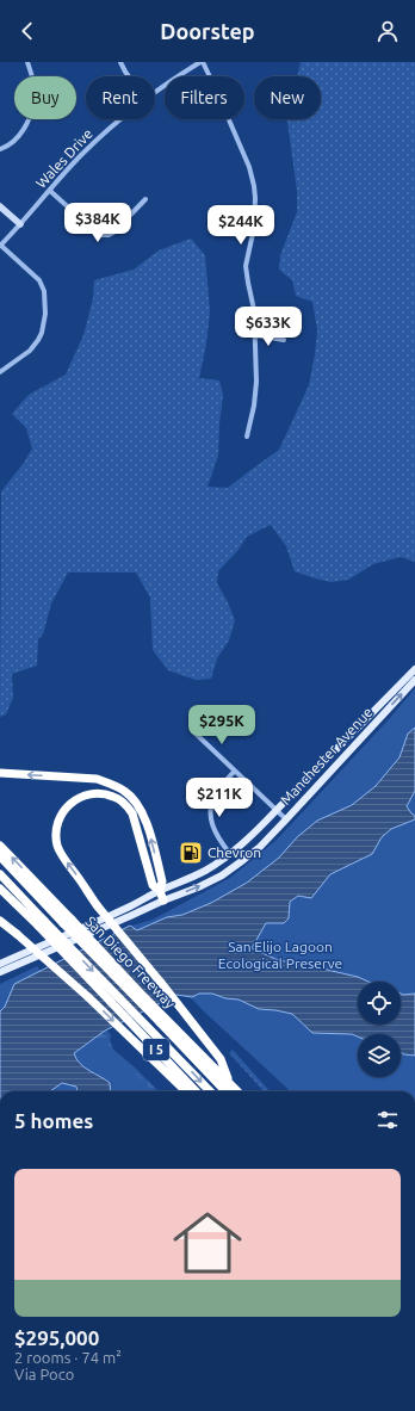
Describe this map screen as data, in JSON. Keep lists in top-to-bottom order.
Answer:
{
  "streets": {
    "highway": ["San Diego Freeway", "I 5"],
    "main road": ["Manchester Avenue"],
    "street": ["Wales Drive"]
  },
  "parks": ["San Elijo Lagoon Ecological Preserve"],
  "places": {
    "fuel station": ["Chevron"]
  },
  "page": {
    "header": "Doorstep",
    "chip": [
      "Buy",
      "Rent",
      "Filters",
      "New"
    ],
    "price": [
      "$384K",
      "$244K",
      "$633K",
      "$295K",
      "$211K"
    ],
    "heading": "5 homes",
    "list": [
      {
        "name": "$295,000",
        "note": "2 rooms · 74 m² · Via Poco"
      }
    ]
  }
}
